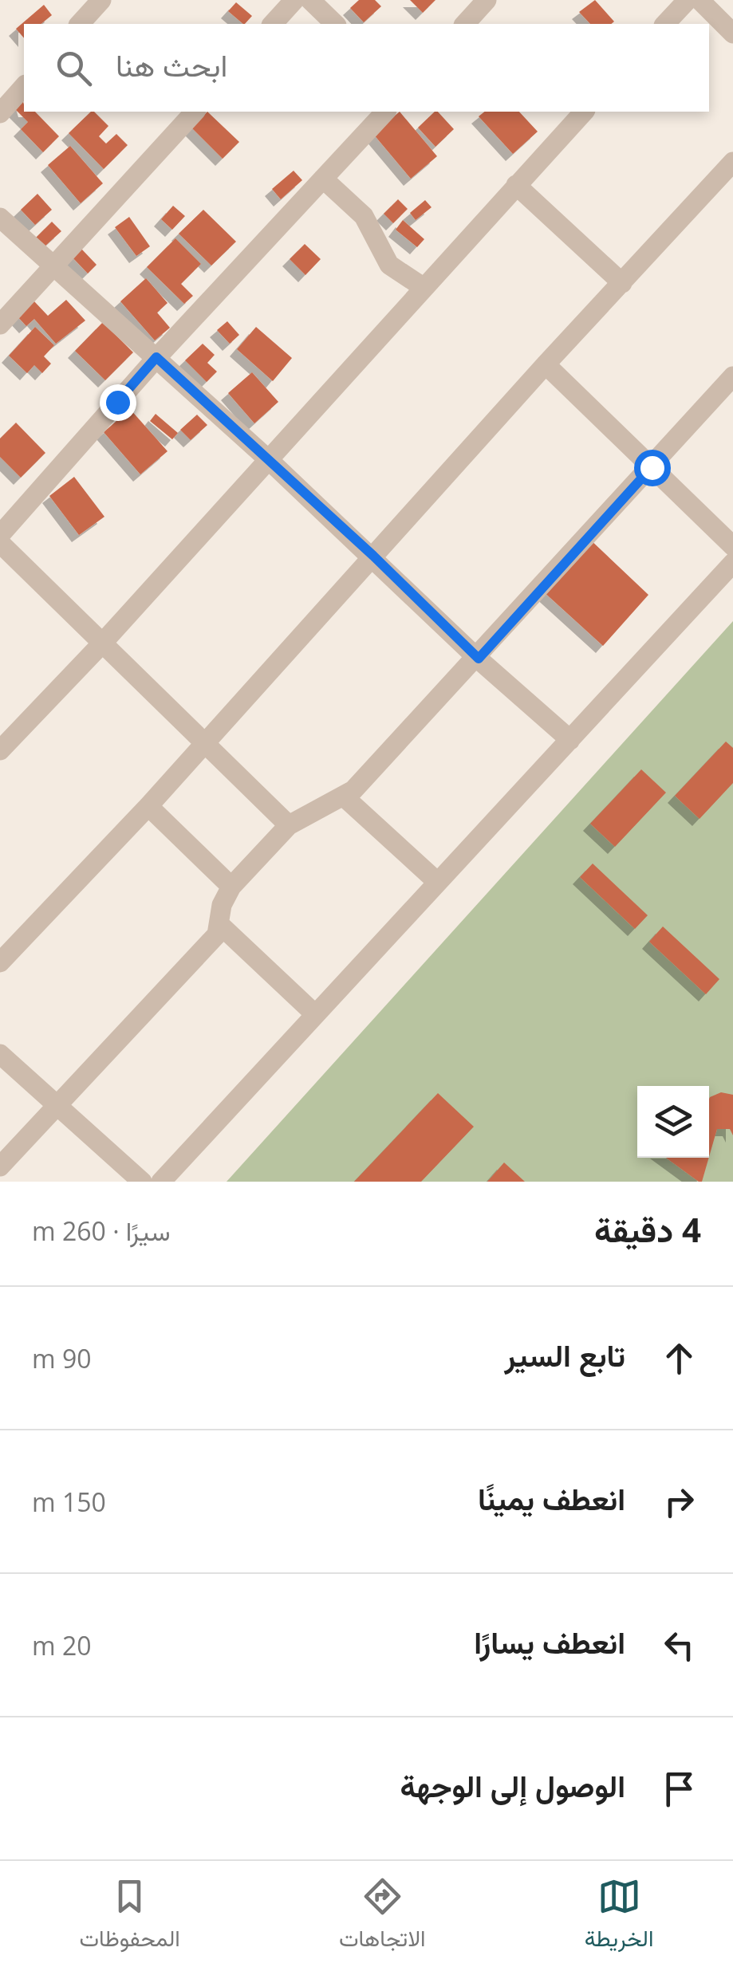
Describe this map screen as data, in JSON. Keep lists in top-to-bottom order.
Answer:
{
  "page": {
    "search": "ابحث هنا",
    "heading": ["4 دقيقة", "سيرًا · 260 m"],
    "list": [
      ["تابع السير", "90 m"],
      ["انعطف يمينًا", "150 m"],
      ["انعطف يسارًا", "20 m"],
      "الوصول إلى الوجهة"
    ],
    "nav": ["الخريطة", "الاتجاهات", "المحفوظات"]
  }
}
